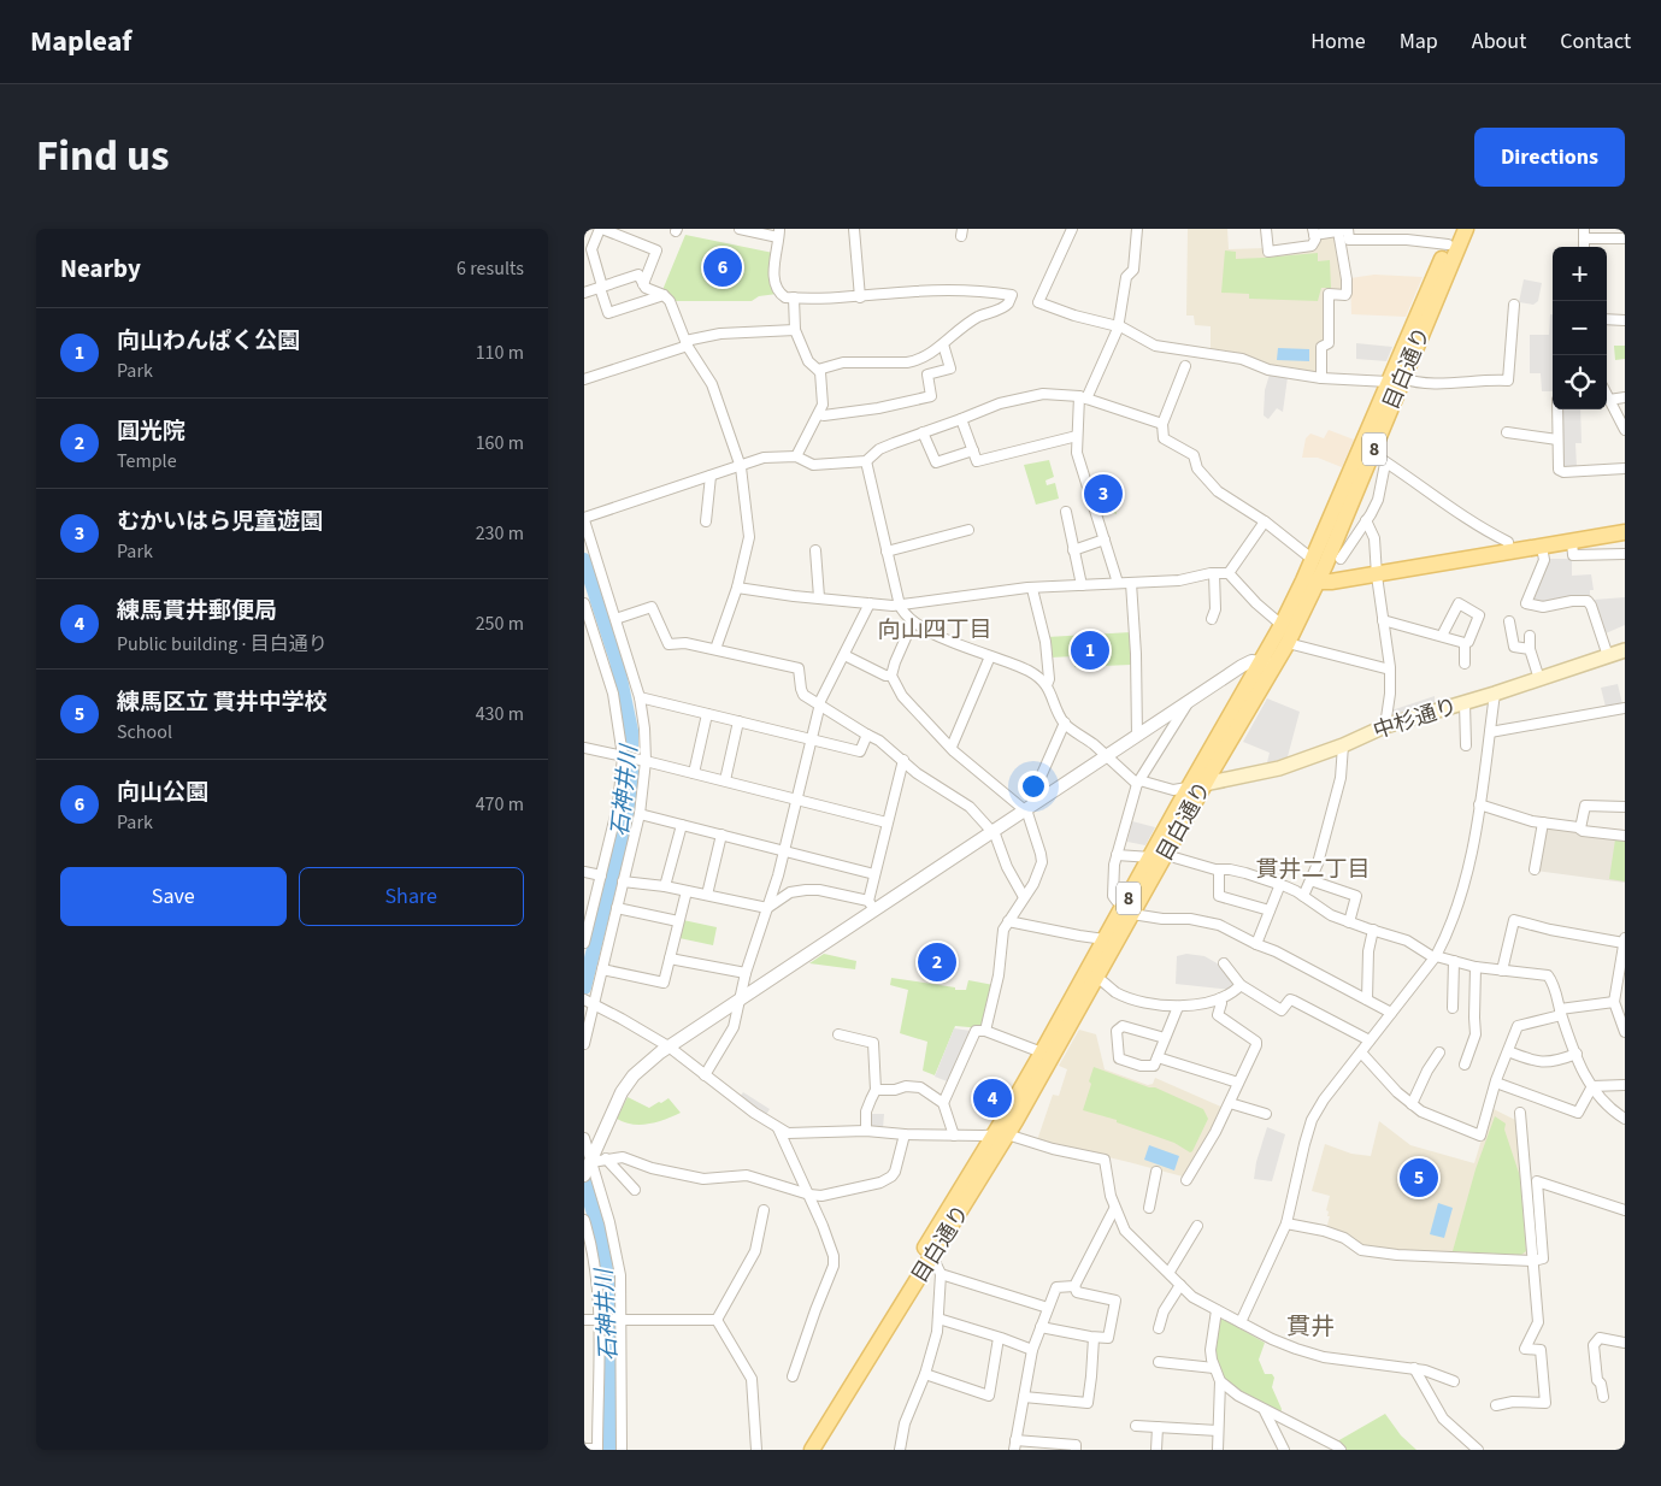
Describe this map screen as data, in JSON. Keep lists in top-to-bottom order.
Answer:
{
  "streets": {
    "main road": ["目白通り", "8", "中杉通り"]
  },
  "crossings": [
    ["目白通り", "中杉通り"]
  ],
  "districts": ["向山四丁目", "貫井二丁目", "貫井"],
  "water": ["石神井川"],
  "page": {
    "header": "Mapleaf",
    "nav": [
      "Home",
      "Map",
      "About",
      "Contact"
    ],
    "title": "Find us",
    "buttons": [
      "Directions",
      ["Save", "Share"]
    ],
    "heading": ["Nearby", "6 results"],
    "pins": [
      "6",
      "3",
      "1",
      "2",
      "4",
      "5"
    ],
    "map_buttons": ["+", "−"],
    "list": [
      {
        "mark": "1",
        "name": "向山わんぱく公園",
        "note": "Park",
        "value": "110 m"
      },
      {
        "mark": "2",
        "name": "圓光院",
        "note": "Temple",
        "value": "160 m"
      },
      {
        "mark": "3",
        "name": "むかいはら児童遊園",
        "note": "Park",
        "value": "230 m"
      },
      {
        "mark": "4",
        "name": "練馬貫井郵便局",
        "note": "Public building · 目白通り",
        "value": "250 m"
      },
      {
        "mark": "5",
        "name": "練馬区立 貫井中学校",
        "note": "School",
        "value": "430 m"
      },
      {
        "mark": "6",
        "name": "向山公園",
        "note": "Park",
        "value": "470 m"
      }
    ]
  }
}
